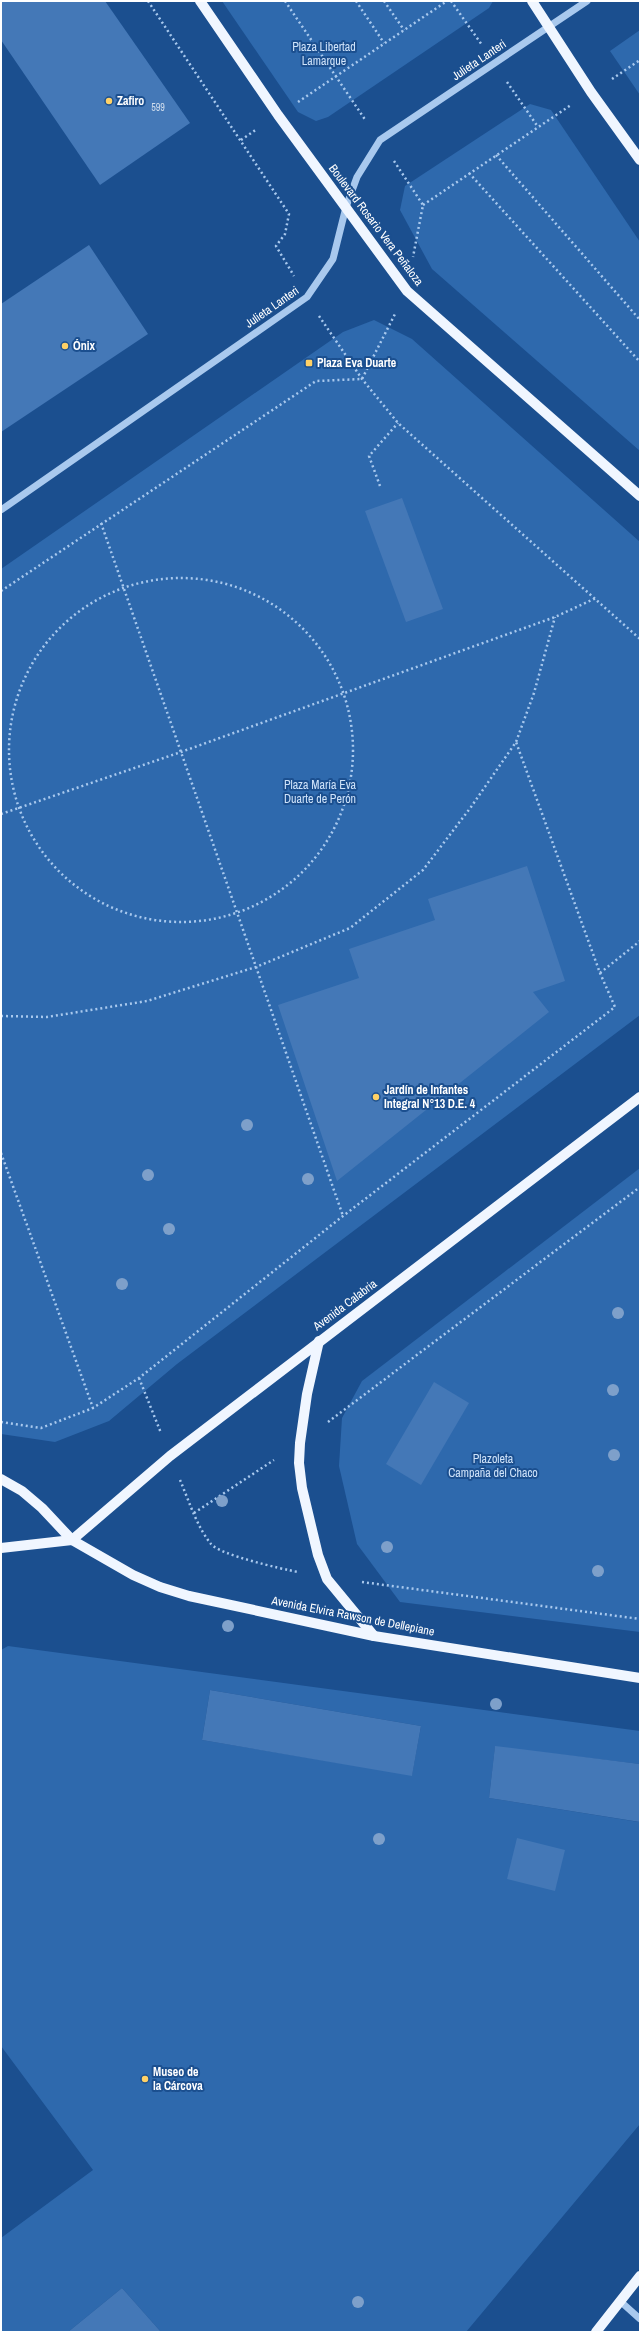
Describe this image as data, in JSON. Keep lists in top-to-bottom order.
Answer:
{
  "streets": {
    "main road": ["Boulevard Rosario Vera Peñaloza", "Avenida Calabria", "Avenida Elvira Rawson de Dellepiane"],
    "street": ["Julieta Lanteri"]
  },
  "crossings": [
    ["Julieta Lanteri", "Boulevard Rosario Vera Peñaloza"],
    ["Avenida Calabria", "Avenida Elvira Rawson de Dellepiane"]
  ],
  "parks": ["Plaza Libertad Lamarque", "Plaza María Eva Duarte de Perón", "Plazoleta Campaña del Chaco"],
  "places": {
    "other": [
      "Zafiro",
      "Ónix",
      "Jardín de Infantes Integral N°13 D.E. 4",
      "Museo de la Cárcova"
    ],
    "transit": ["Plaza Eva Duarte"]
  },
  "house_numbers": ["599"]
}
